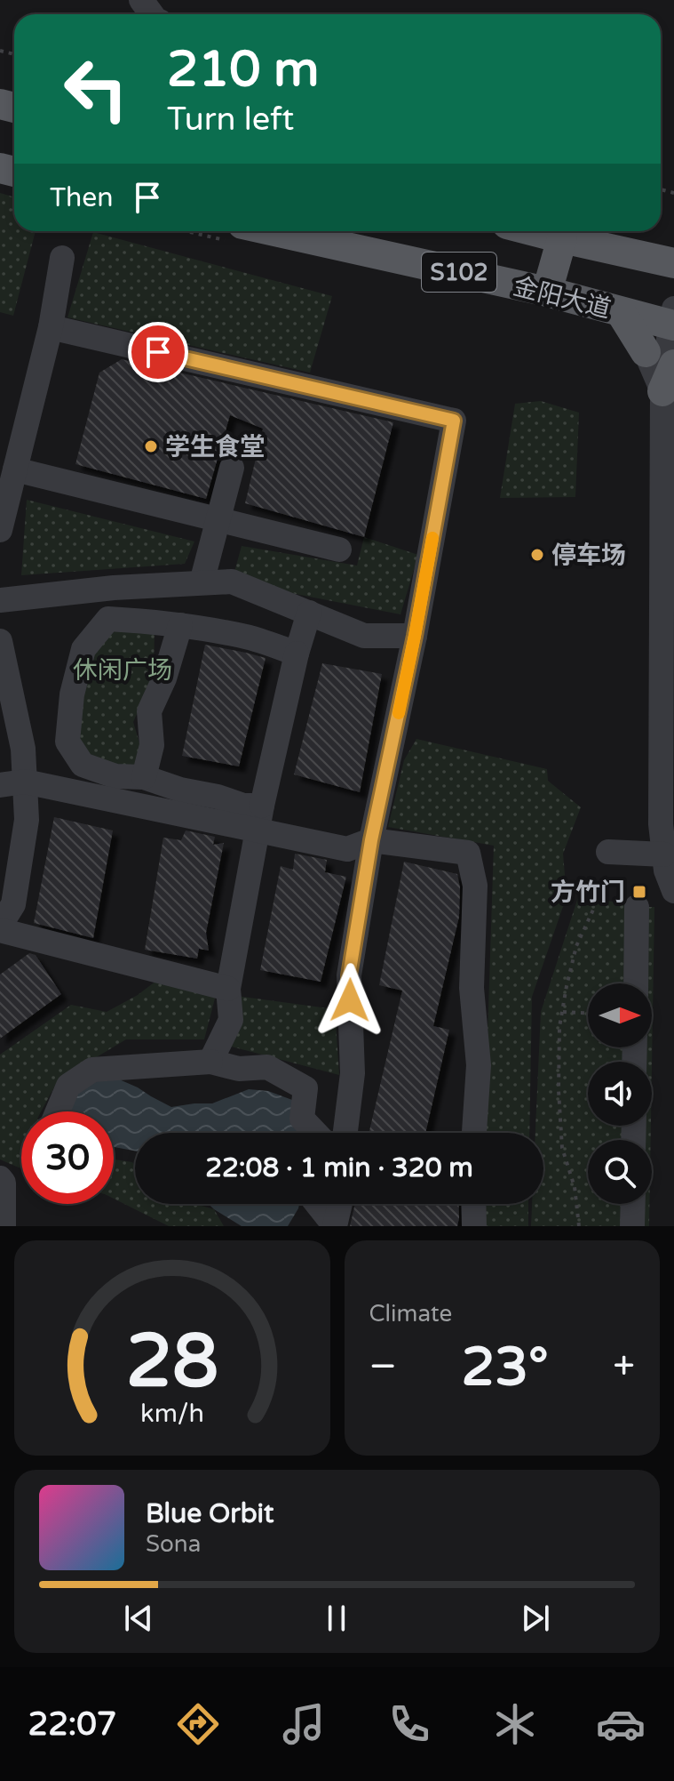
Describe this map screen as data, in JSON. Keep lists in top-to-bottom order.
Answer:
{
  "streets": {
    "main road": ["S102", "金阳大道"]
  },
  "parks": ["休闲广场"],
  "places": {
    "other": ["学生食堂", "停车场"],
    "transit": ["方竹门"]
  },
  "north": "right",
  "page": {
    "turn": ["210 m", "Turn left"],
    "then": "Then",
    "limit": "30",
    "trip": "22:08 · 1 min · 320 m",
    "tile": "Climate",
    "heat": ["−", "23°", "+"],
    "song": ["Blue Orbit", "Sona"],
    "tabs": "22:07",
    "gauge": ["28", "km/h"]
  }
}
